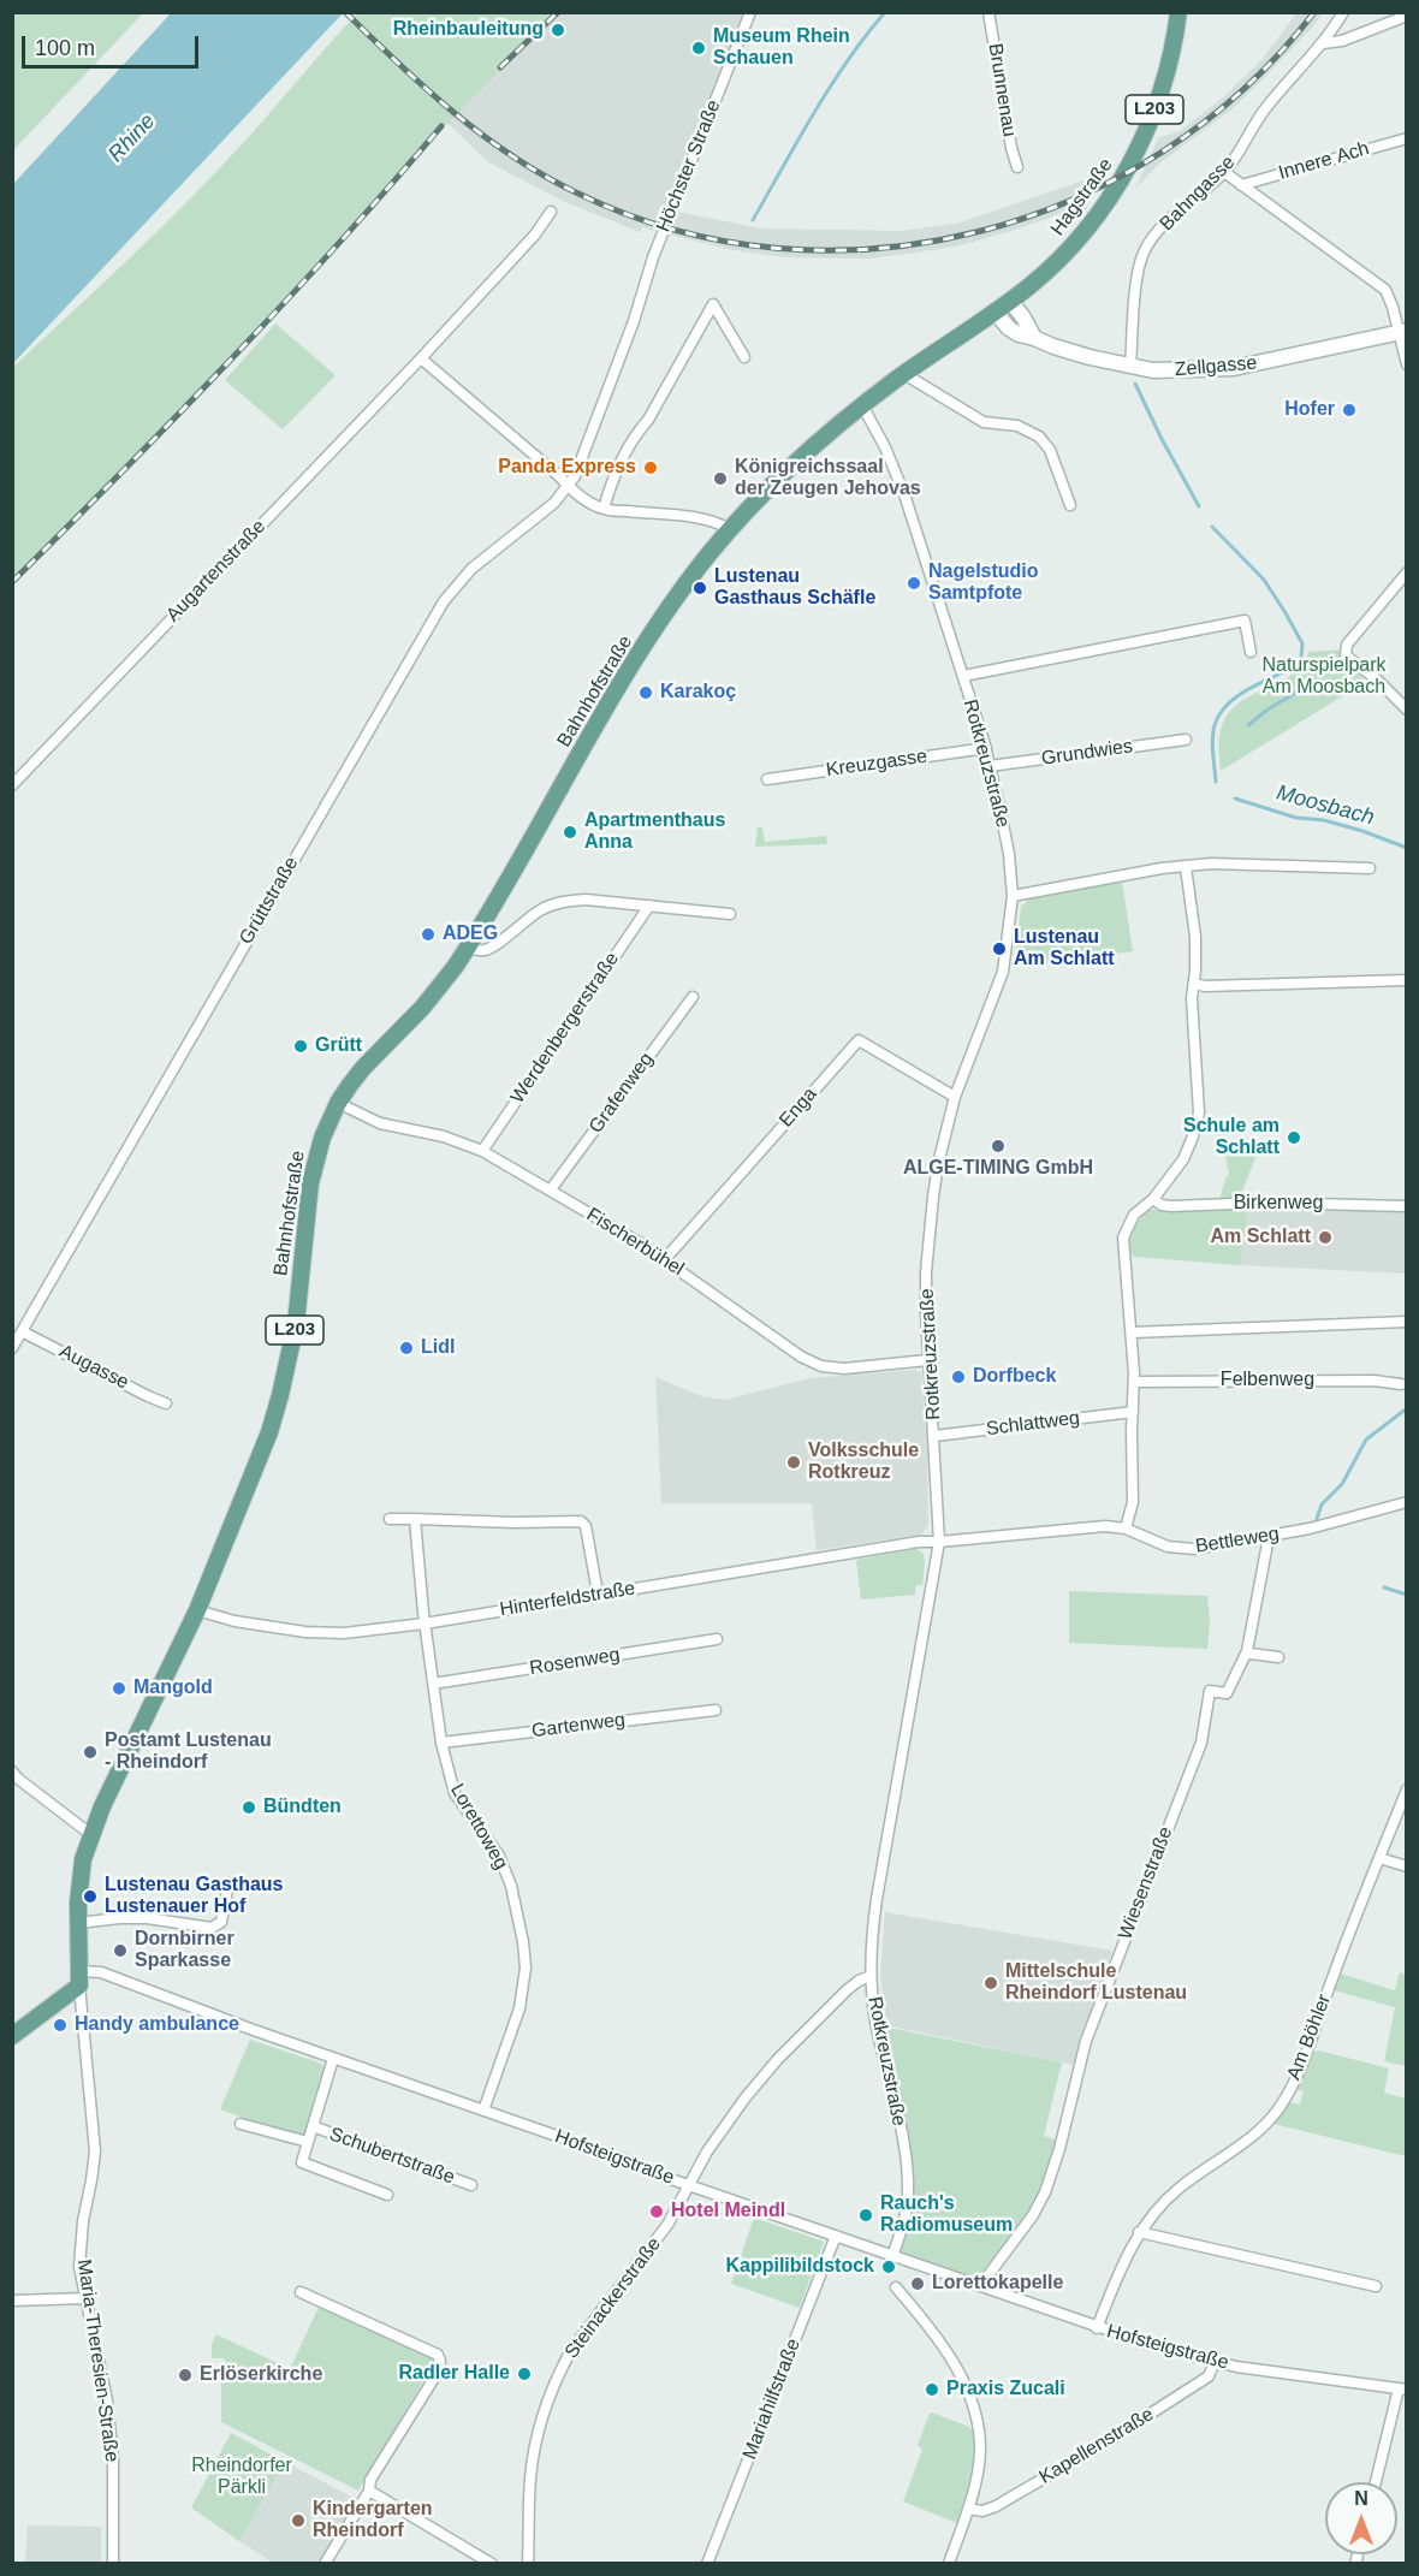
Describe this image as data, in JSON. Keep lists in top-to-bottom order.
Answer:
{
  "streets": {
    "main road": [
      "L203",
      "Hagstraße",
      "Zellgasse",
      "Bahnhofstraße"
    ],
    "street": [
      "Brunnenau",
      "Innere Ach",
      "Höchster Straße",
      "Bahngasse",
      "Augartenstraße",
      "Grundwies",
      "Kreuzgasse",
      "Rotkreuzstraße",
      "Grüttstraße",
      "Werdenbergerstraße",
      "Grafenweg",
      "Enga",
      "Birkenweg",
      "Fischerbühel",
      "Augasse",
      "Felbenweg",
      "Schlattweg",
      "Bettleweg",
      "Hinterfeldstraße",
      "Rosenweg",
      "Gartenweg",
      "Lorettoweg",
      "Wiesenstraße",
      "Am Böhler",
      "Schubertstraße",
      "Hofsteigstraße",
      "Steinackerstraße",
      "Maria-Theresien-Straße",
      "Mariahilfstraße",
      "Kapellenstraße"
    ]
  },
  "crossings": [
    ["Höchster Straße", "Grüttstraße"],
    ["Bahngasse", "Zellgasse"],
    ["Hagstraße", "Zellgasse"],
    ["Hagstraße", "Bahnhofstraße"],
    ["Hagstraße", "Rotkreuzstraße"],
    ["Bahnhofstraße", "Fischerbühel"],
    ["Bahnhofstraße", "Hinterfeldstraße"],
    ["Bahnhofstraße", "Hofsteigstraße"],
    ["Bahnhofstraße", "Maria-Theresien-Straße"],
    ["Grundwies", "Rotkreuzstraße"],
    ["Kreuzgasse", "Rotkreuzstraße"],
    ["Rotkreuzstraße", "Enga"],
    ["Rotkreuzstraße", "Fischerbühel"],
    ["Rotkreuzstraße", "Schlattweg"],
    ["Rotkreuzstraße", "Bettleweg"],
    ["Rotkreuzstraße", "Hinterfeldstraße"],
    ["Rotkreuzstraße", "Hofsteigstraße"],
    ["Rotkreuzstraße", "Steinackerstraße"],
    ["Grüttstraße", "Augasse"],
    ["Werdenbergerstraße", "Fischerbühel"],
    ["Grafenweg", "Fischerbühel"],
    ["Enga", "Fischerbühel"],
    ["Bettleweg", "Hinterfeldstraße"],
    ["Bettleweg", "Wiesenstraße"],
    ["Hinterfeldstraße", "Lorettoweg"],
    ["Rosenweg", "Lorettoweg"],
    ["Gartenweg", "Lorettoweg"],
    ["Lorettoweg", "Hofsteigstraße"],
    ["Wiesenstraße", "Hofsteigstraße"],
    ["Am Böhler", "Hofsteigstraße"],
    ["Schubertstraße", "Hofsteigstraße"],
    ["Hofsteigstraße", "Steinackerstraße"],
    ["Hofsteigstraße", "Maria-Theresien-Straße"],
    ["Hofsteigstraße", "Mariahilfstraße"],
    ["Hofsteigstraße", "Kapellenstraße"]
  ],
  "water": ["Rhine", "Moosbach"],
  "parks": ["Naturspielpark Am Moosbach", "Rheindorfer Pärkli"],
  "places": [
    "Rheinbauleitung",
    "Museum Rhein Schauen",
    "Hofer",
    "Panda Express",
    "Königreichssaal der Zeugen Jehovas",
    "Nagelstudio Samtpfote",
    "Lustenau Gasthaus Schäfle",
    "Karakoç",
    "Apartmenthaus Anna",
    "ADEG",
    "Lustenau Am Schlatt",
    "Grütt",
    "Schule am Schlatt",
    "ALGE-TIMING GmbH",
    "Am Schlatt",
    "Lidl",
    "Dorfbeck",
    "Volksschule Rotkreuz",
    "Mangold",
    "Postamt Lustenau - Rheindorf",
    "Bündten",
    "Lustenau Gasthaus Lustenauer Hof",
    "Dornbirner Sparkasse",
    "Mittelschule Rheindorf Lustenau",
    "Handy ambulance",
    "Hotel Meindl",
    "Rauch's Radiomuseum",
    "Kappilibildstock",
    "Lorettokapelle",
    "Radler Halle",
    "Erlöserkirche",
    "Praxis Zucali",
    "Kindergarten Rheindorf"
  ],
  "scale_bar": "100 m",
  "north": "top"
}
